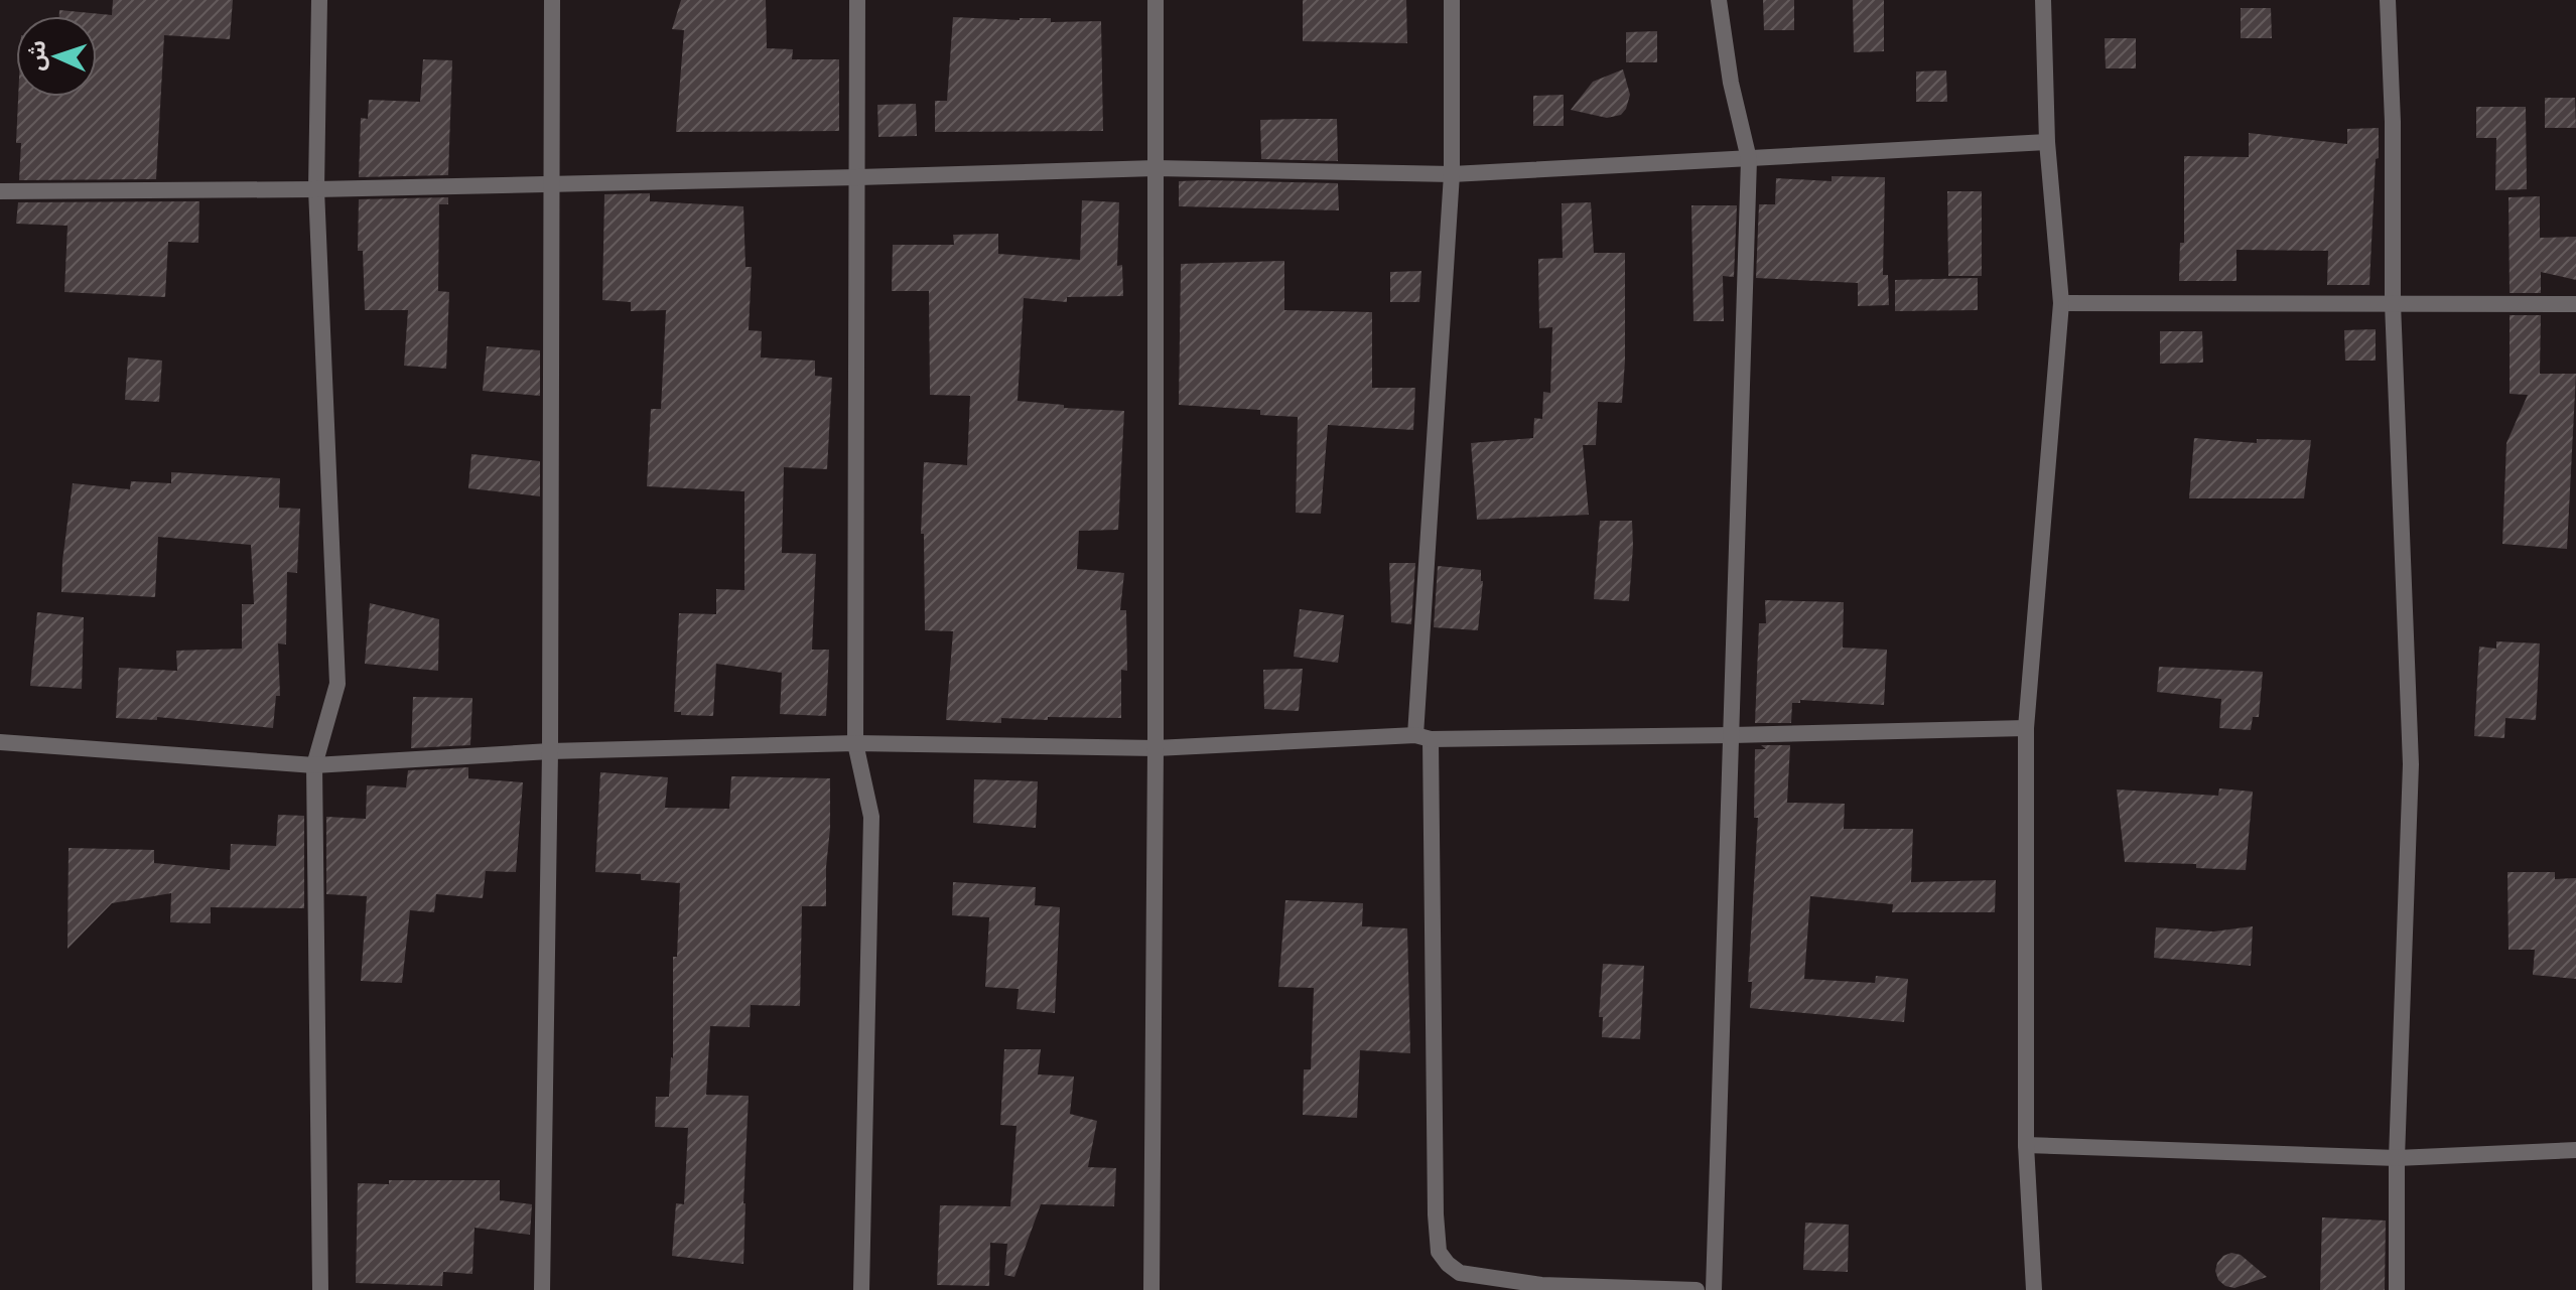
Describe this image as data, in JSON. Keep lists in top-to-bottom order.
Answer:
{
  "north": "left"
}
